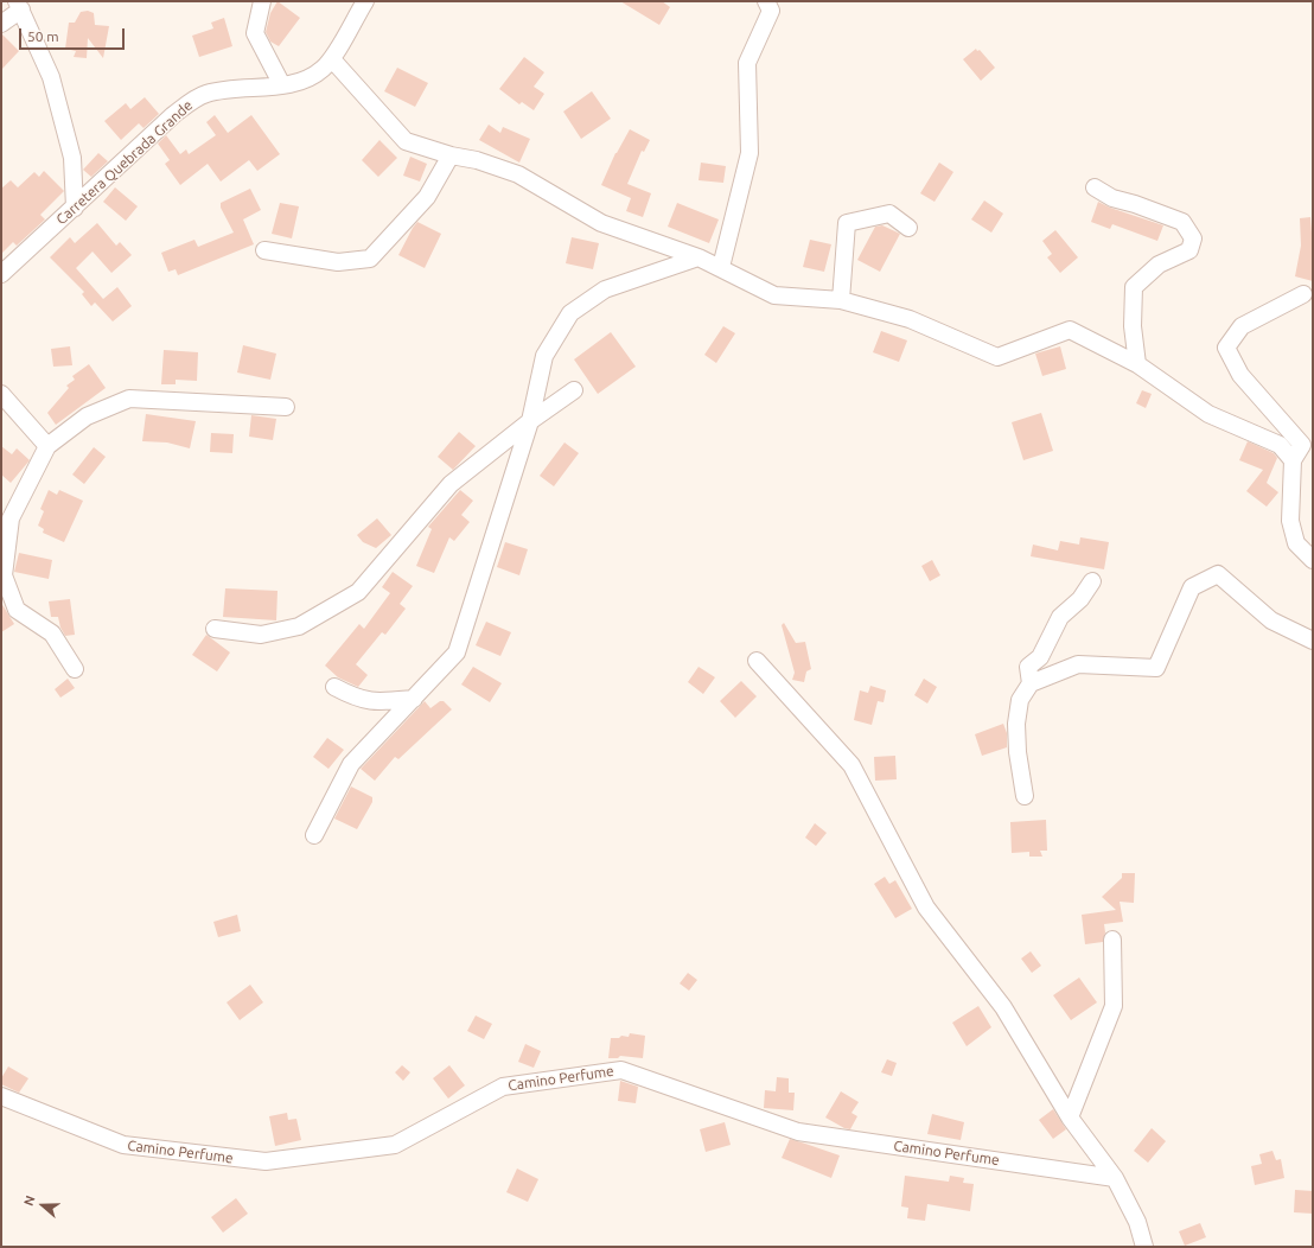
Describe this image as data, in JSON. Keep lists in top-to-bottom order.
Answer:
{
  "streets": {
    "street": ["Carretera Quebrada Grande", "Camino Perfume"]
  },
  "scale_bar": "50 m",
  "north": "left"
}
